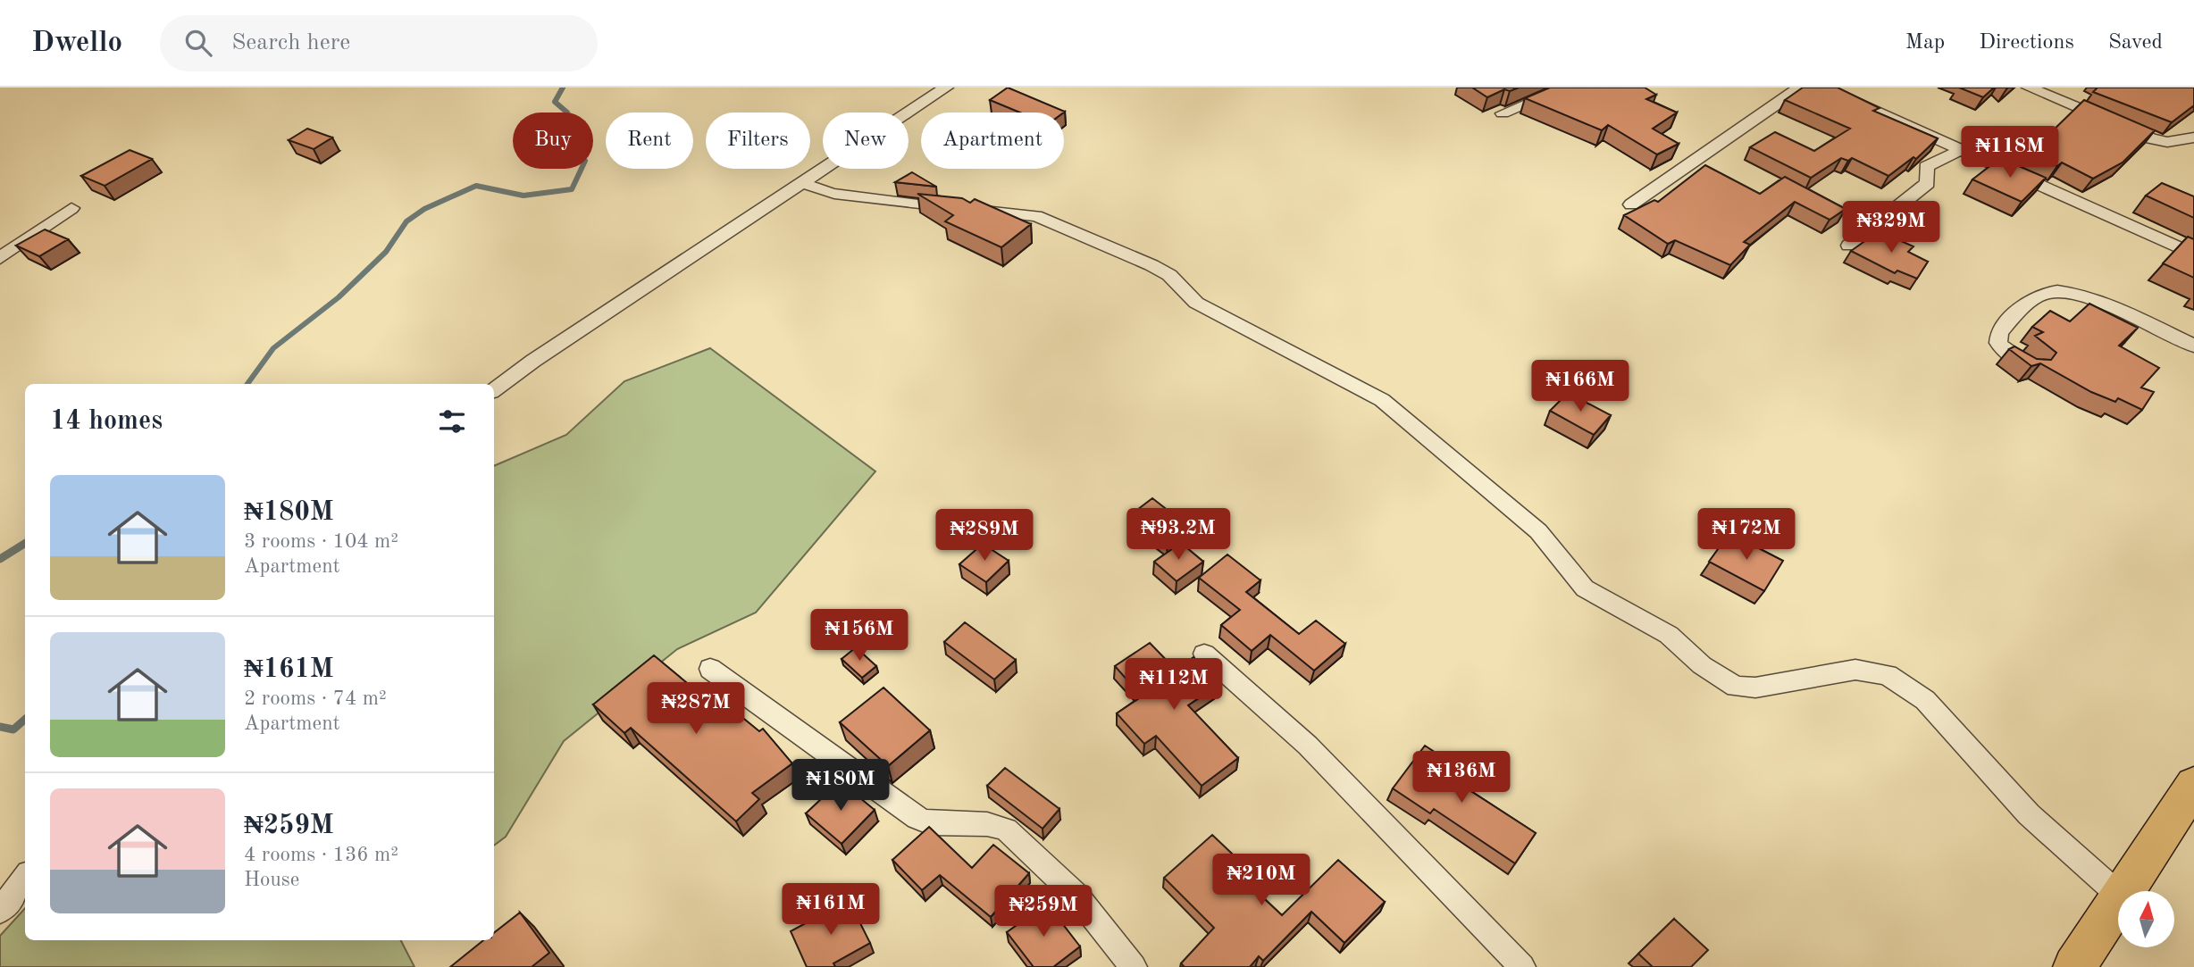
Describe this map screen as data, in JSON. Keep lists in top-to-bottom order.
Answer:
{
  "north": "top",
  "page": {
    "header": "Dwello",
    "search": "Search here",
    "nav": ["Map", "Directions", "Saved"],
    "chip": [
      "Buy",
      "Rent",
      "Filters",
      "New",
      "Apartment"
    ],
    "price": [
      "₦118M",
      "₦329M",
      "₦166M",
      "₦93.2M",
      "₦172M",
      "₦289M",
      "₦156M",
      "₦112M",
      "₦287M",
      "₦136M",
      "₦180M",
      "₦210M",
      "₦161M",
      "₦259M"
    ],
    "heading": "14 homes",
    "list": [
      {
        "name": "₦180M",
        "note": "3 rooms · 104 m² · Apartment"
      },
      {
        "name": "₦161M",
        "note": "2 rooms · 74 m² · Apartment"
      },
      {
        "name": "₦259M",
        "note": "4 rooms · 136 m² · House"
      }
    ]
  }
}
